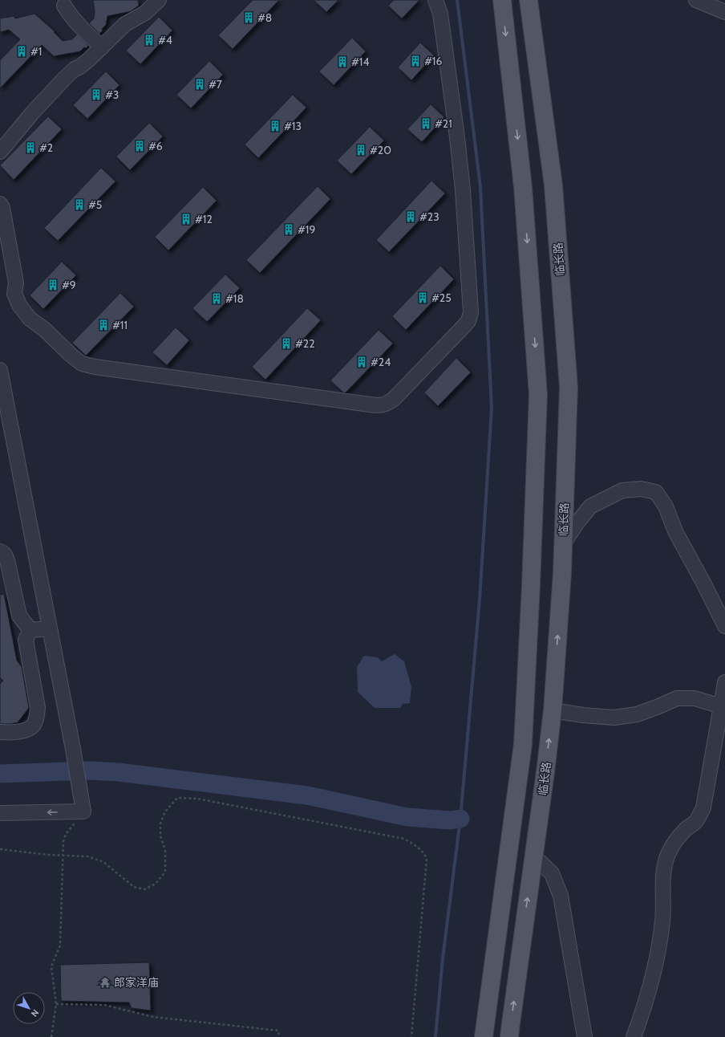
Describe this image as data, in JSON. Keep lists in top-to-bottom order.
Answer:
{
  "streets": {
    "main road": ["临长路"]
  },
  "places": {
    "building": [
      "#8",
      "#4",
      "#1",
      "#16",
      "#14",
      "#7",
      "#3",
      "#21",
      "#13",
      "#6",
      "#2",
      "#20",
      "#5",
      "#23",
      "#12",
      "#19",
      "#9",
      "#25",
      "#18",
      "#11",
      "#22",
      "#24"
    ],
    "temple": ["郎家洋庙"]
  },
  "north": "bottom right"
}
